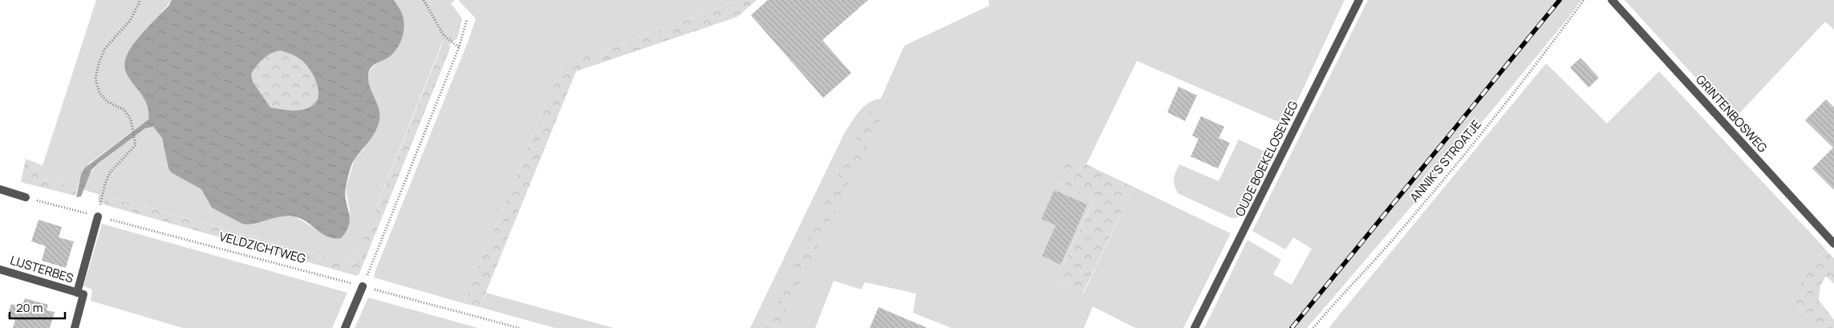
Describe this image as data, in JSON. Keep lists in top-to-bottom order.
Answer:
{
  "streets": {
    "street": ["GRINTENBOSWEG", "OUDE BOEKELOSEWEG", "LIJSTERBES"],
    "path": ["ANNIK'S STROATJE", "VELDZICHTWEG"]
  },
  "crossings": [
    ["VELDZICHTWEG", "LIJSTERBES"]
  ],
  "scale_bar": "20 m"
}
